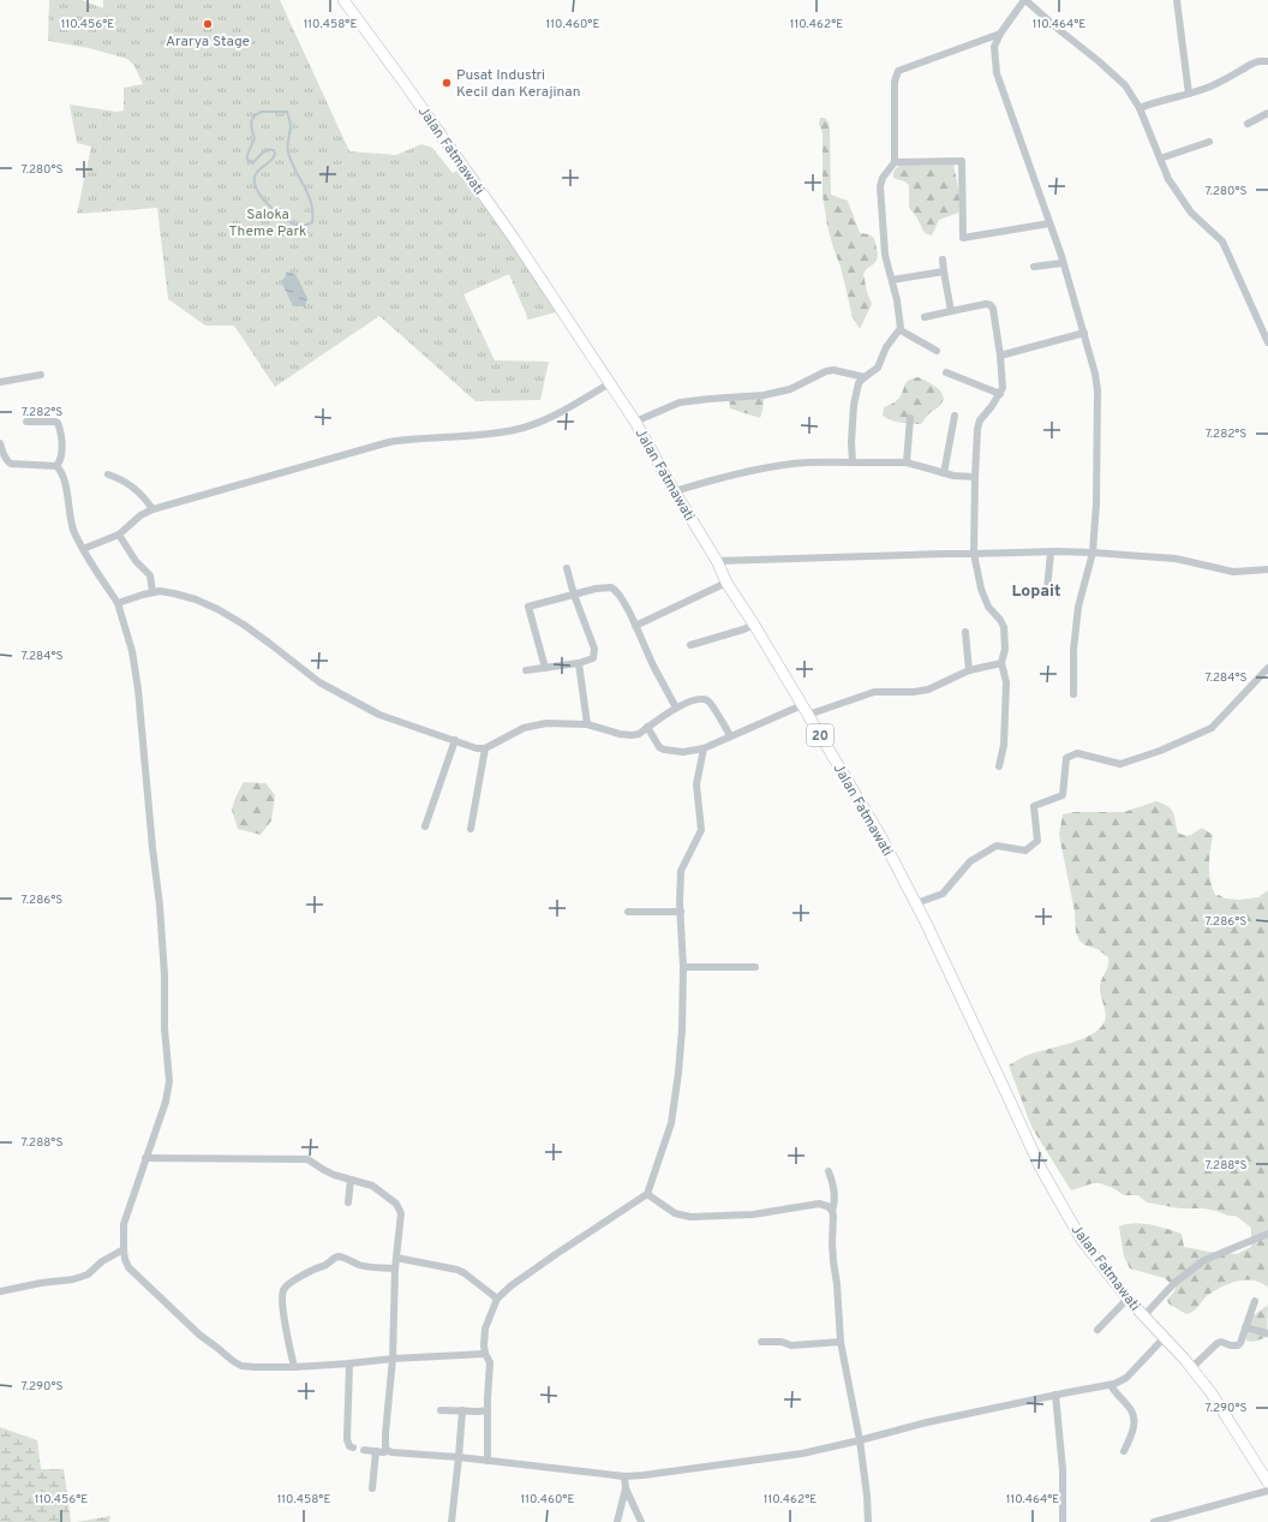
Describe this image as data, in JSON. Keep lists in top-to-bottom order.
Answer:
{
  "streets": {
    "highway": ["Jalan Fatmawati", "20"]
  },
  "districts": ["Lopait"],
  "parks": ["Saloka Theme Park"],
  "places": ["Ararya Stage", "Pusat Industri Kecil dan Kerajinan"],
  "coordinates": [
    "110.456°E",
    "110.458°E",
    "110.460°E",
    "110.462°E",
    "110.464°E",
    "7.280°S",
    "7.282°S",
    "7.284°S",
    "7.286°S",
    "7.288°S",
    "7.290°S"
  ]
}
